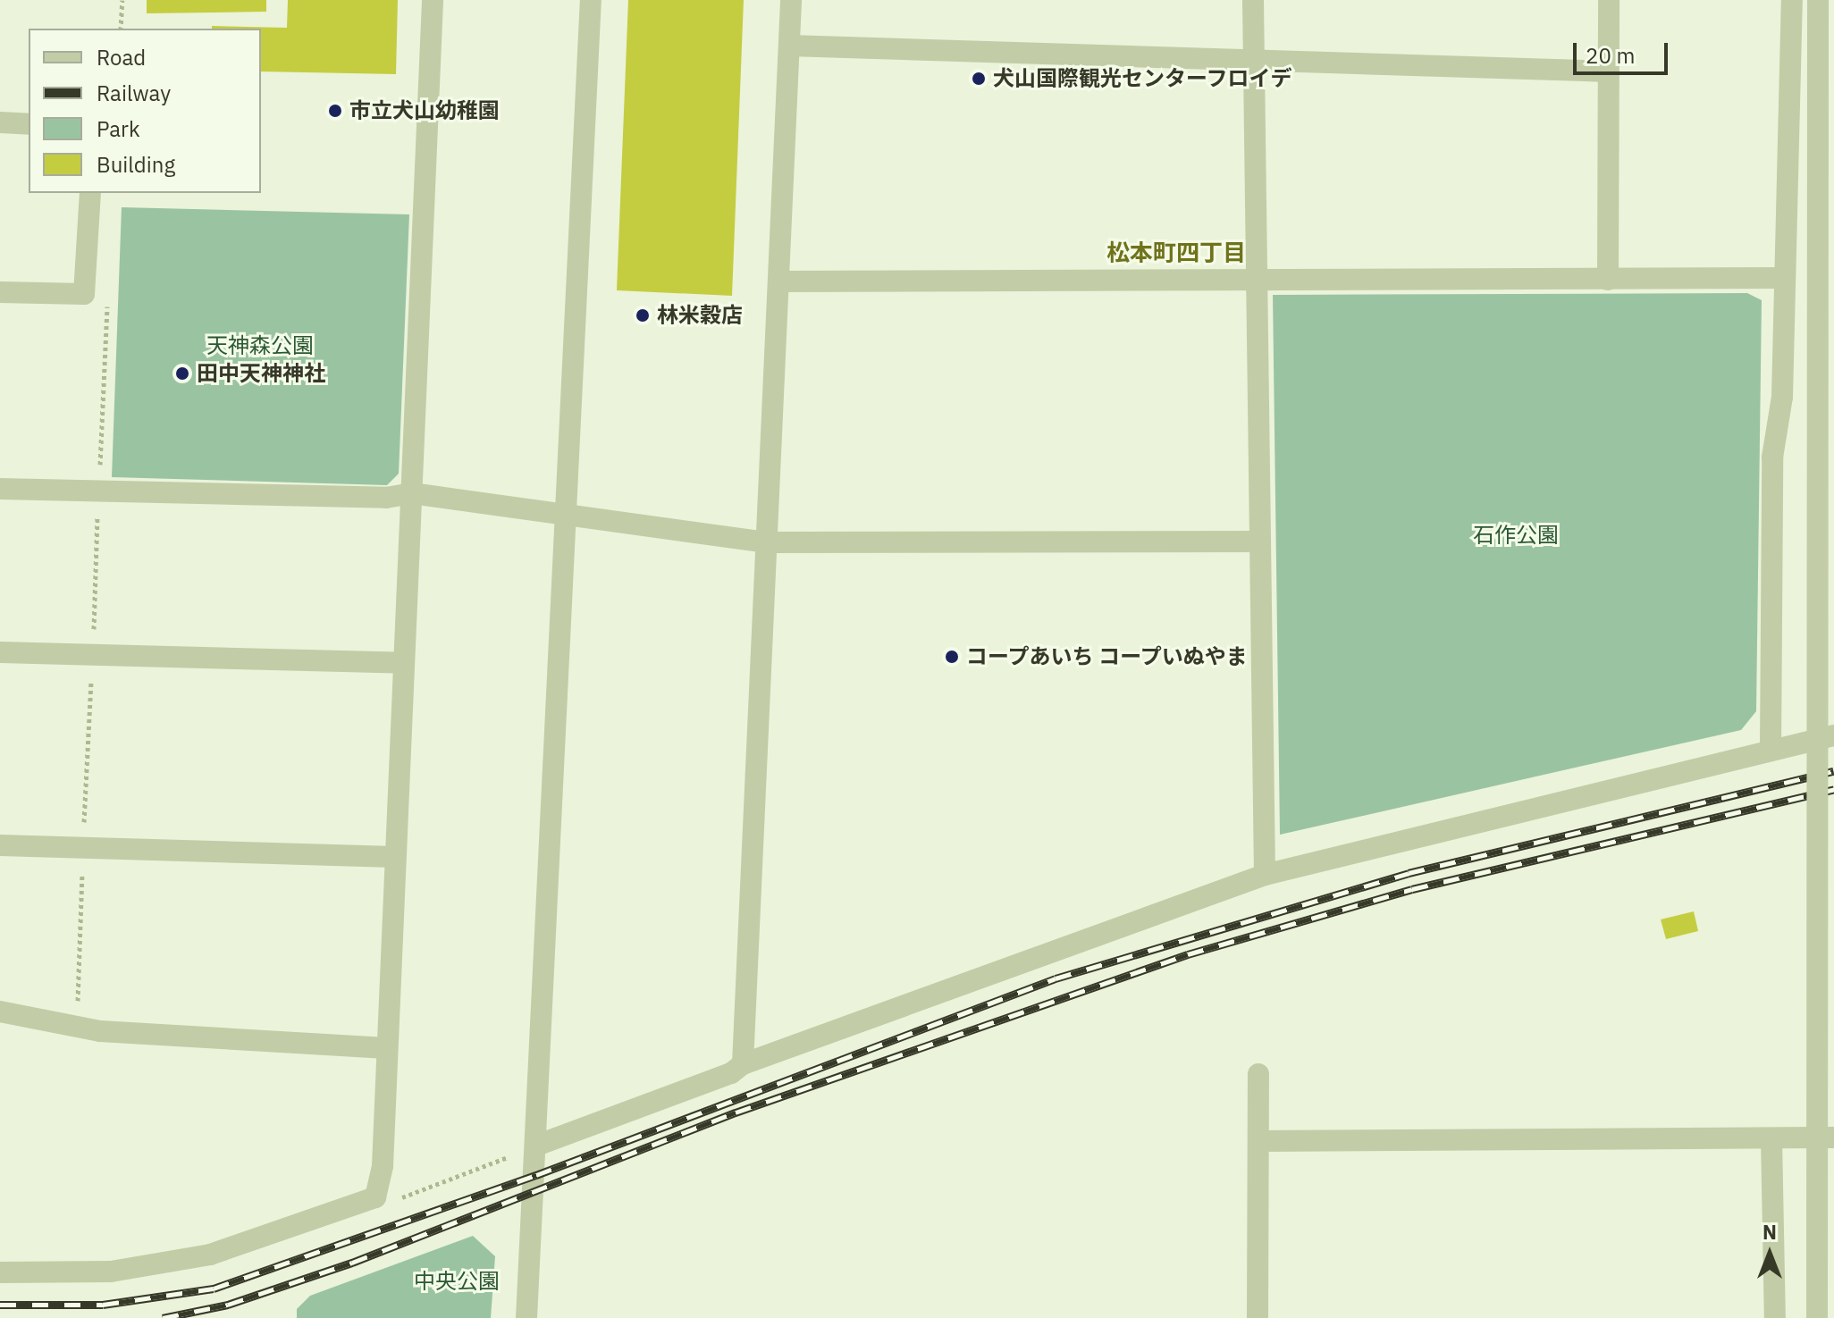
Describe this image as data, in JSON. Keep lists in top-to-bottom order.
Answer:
{
  "districts": ["松本町四丁目"],
  "parks": ["天神森公園", "石作公園", "中央公園"],
  "places": [
    "犬山国際観光センターフロイデ",
    "市立犬山幼稚園",
    "林米穀店",
    "田中天神神社",
    "コープあいち コープいぬやま"
  ],
  "legend": [
    "Road",
    "Railway",
    "Park",
    "Building"
  ],
  "scale_bar": "20 m",
  "north": "top"
}
